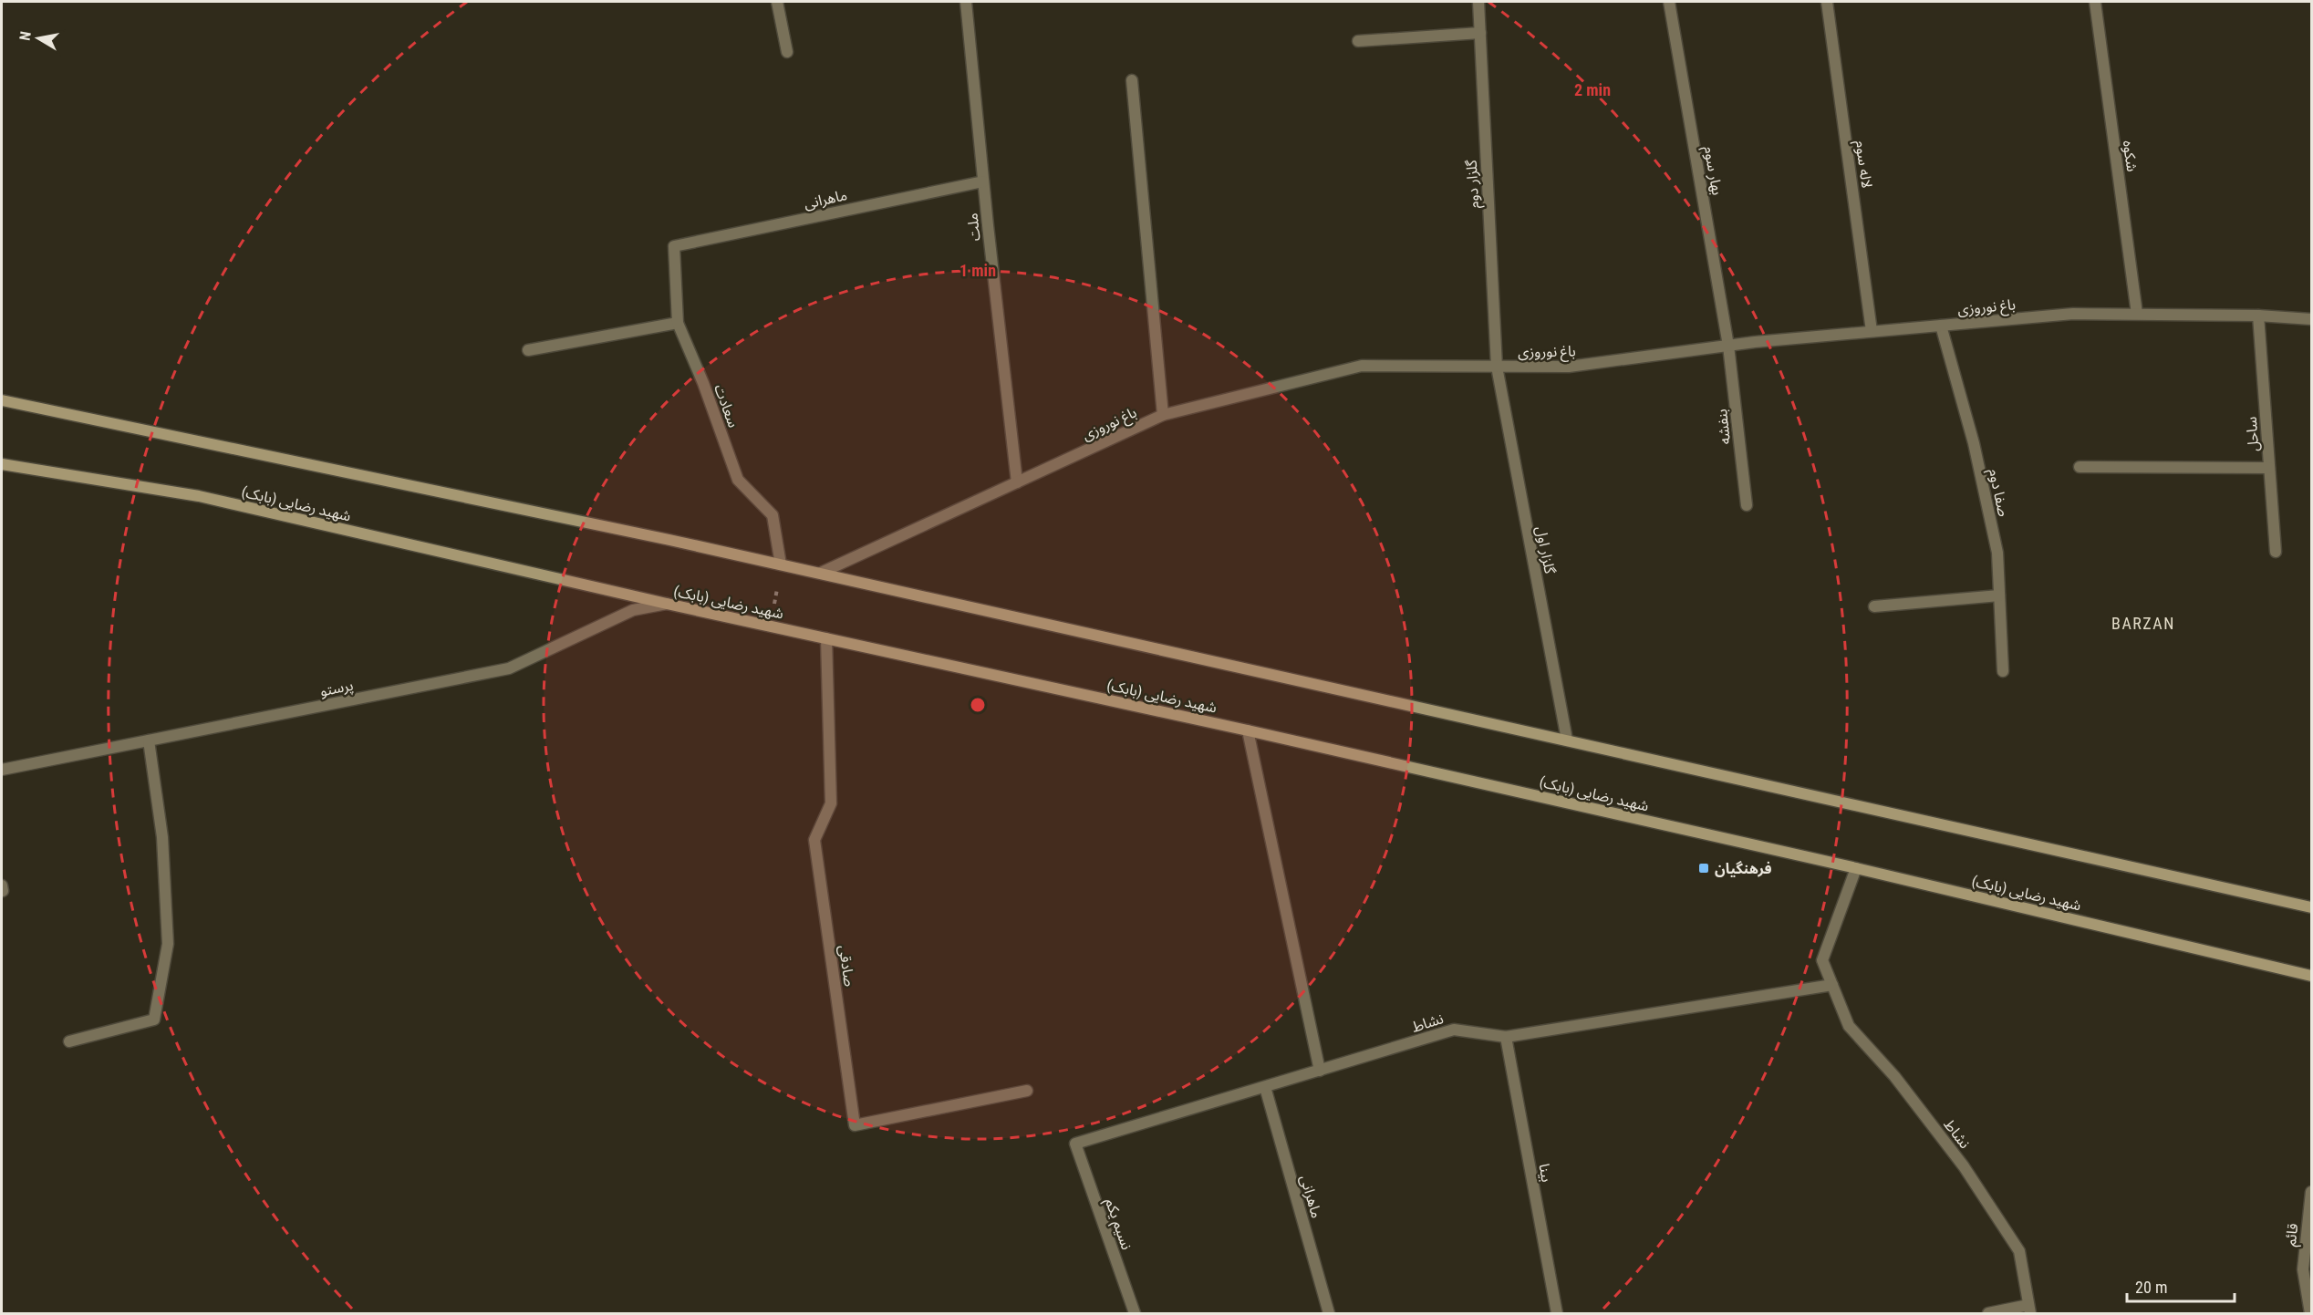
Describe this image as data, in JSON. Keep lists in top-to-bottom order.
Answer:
{
  "streets": {
    "main road": ["شهید رضایی (بابک)"],
    "street": [
      "شکوه",
      "لاله سوم",
      "بهار سوم",
      "گلزار دوم",
      "ماهرانی",
      "ملت",
      "باغ نوروزی",
      "سعادت",
      "بنفشه",
      "ساحل",
      "صفا دوم",
      "گلزار اول",
      "پرستو",
      "صادقی",
      "نشاط",
      "بینا",
      "نسیم یکم",
      "قائم"
    ]
  },
  "crossings": [
    ["شکوه", "باغ نوروزی"],
    ["لاله سوم", "باغ نوروزی"],
    ["بهار سوم", "باغ نوروزی"],
    ["بهار سوم", "بنفشه"],
    ["گلزار دوم", "باغ نوروزی"],
    ["گلزار دوم", "گلزار اول"],
    ["ماهرانی", "ملت"],
    ["ماهرانی", "سعادت"],
    ["ماهرانی", "نشاط"],
    ["ملت", "باغ نوروزی"],
    ["باغ نوروزی", "بنفشه"],
    ["باغ نوروزی", "ساحل"],
    ["باغ نوروزی", "صفا دوم"],
    ["باغ نوروزی", "گلزار اول"],
    ["شهید رضایی (بابک)", "پرستو"],
    ["شهید رضایی (بابک)", "صادقی"],
    ["شهید رضایی (بابک)", "نشاط"],
    ["نشاط", "بینا"],
    ["نشاط", "نسیم یکم"]
  ],
  "districts": ["BARZAN"],
  "places": {
    "transit": ["فرهنگیان"]
  },
  "scale_bar": "20 m",
  "north": "left",
  "rings": ["2 min", "1 min"]
}
